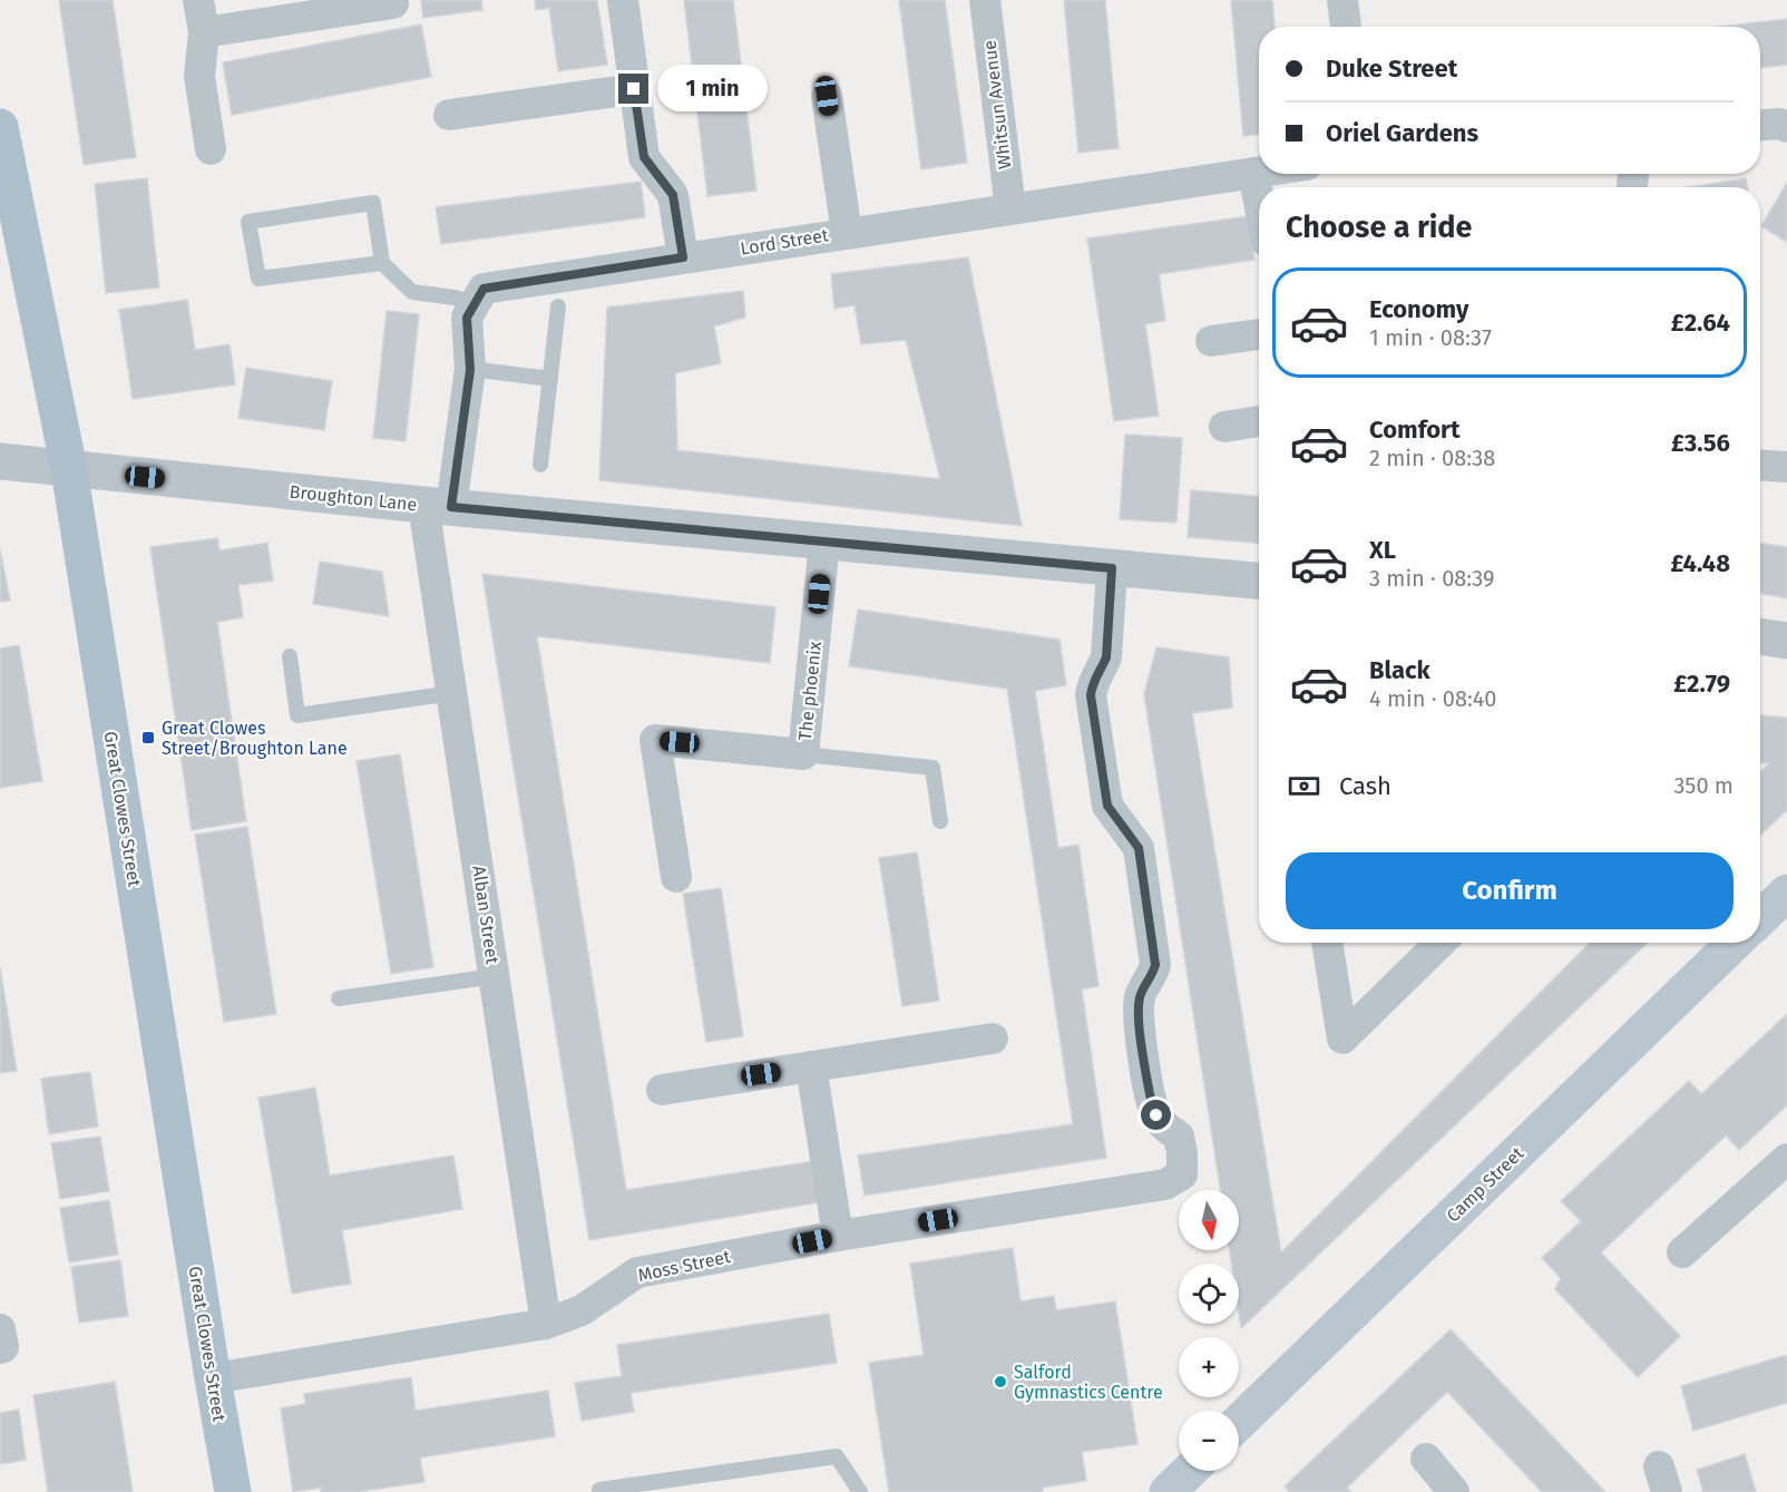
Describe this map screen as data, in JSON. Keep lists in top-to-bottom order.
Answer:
{
  "streets": {
    "main road": ["Great Clowes Street", "Camp Street"],
    "street": [
      "Whitsun Avenue",
      "Lord Street",
      "Broughton Lane",
      "The phoenix",
      "Alban Street",
      "Moss Street"
    ]
  },
  "crossings": [
    ["Whitsun Avenue", "Lord Street"],
    ["Broughton Lane", "The phoenix"],
    ["Broughton Lane", "Great Clowes Street"],
    ["Broughton Lane", "Alban Street"],
    ["Broughton Lane", "Moss Street"],
    ["Great Clowes Street", "Moss Street"],
    ["Alban Street", "Moss Street"]
  ],
  "places": {
    "transit": ["Great Clowes Street/Broughton Lane"],
    "other": ["Salford Gymnastics Centre"]
  },
  "north": "bottom",
  "page": {
    "banner": ["Duke Street", "Oriel Gardens"],
    "bubble": "1 min",
    "heading": "Choose a ride",
    "list": [
      {
        "name": "Economy",
        "note": "1 min · 08:37",
        "value": "£2.64"
      },
      {
        "name": "Comfort",
        "note": "2 min · 08:38",
        "value": "£3.56"
      },
      {
        "name": "XL",
        "note": "3 min · 08:39",
        "value": "£4.48"
      },
      {
        "name": "Black",
        "note": "4 min · 08:40",
        "value": "£2.79"
      }
    ],
    "pay": ["Cash", "350 m"],
    "buttons": "Confirm",
    "map_buttons": ["+", "−"]
  }
}
